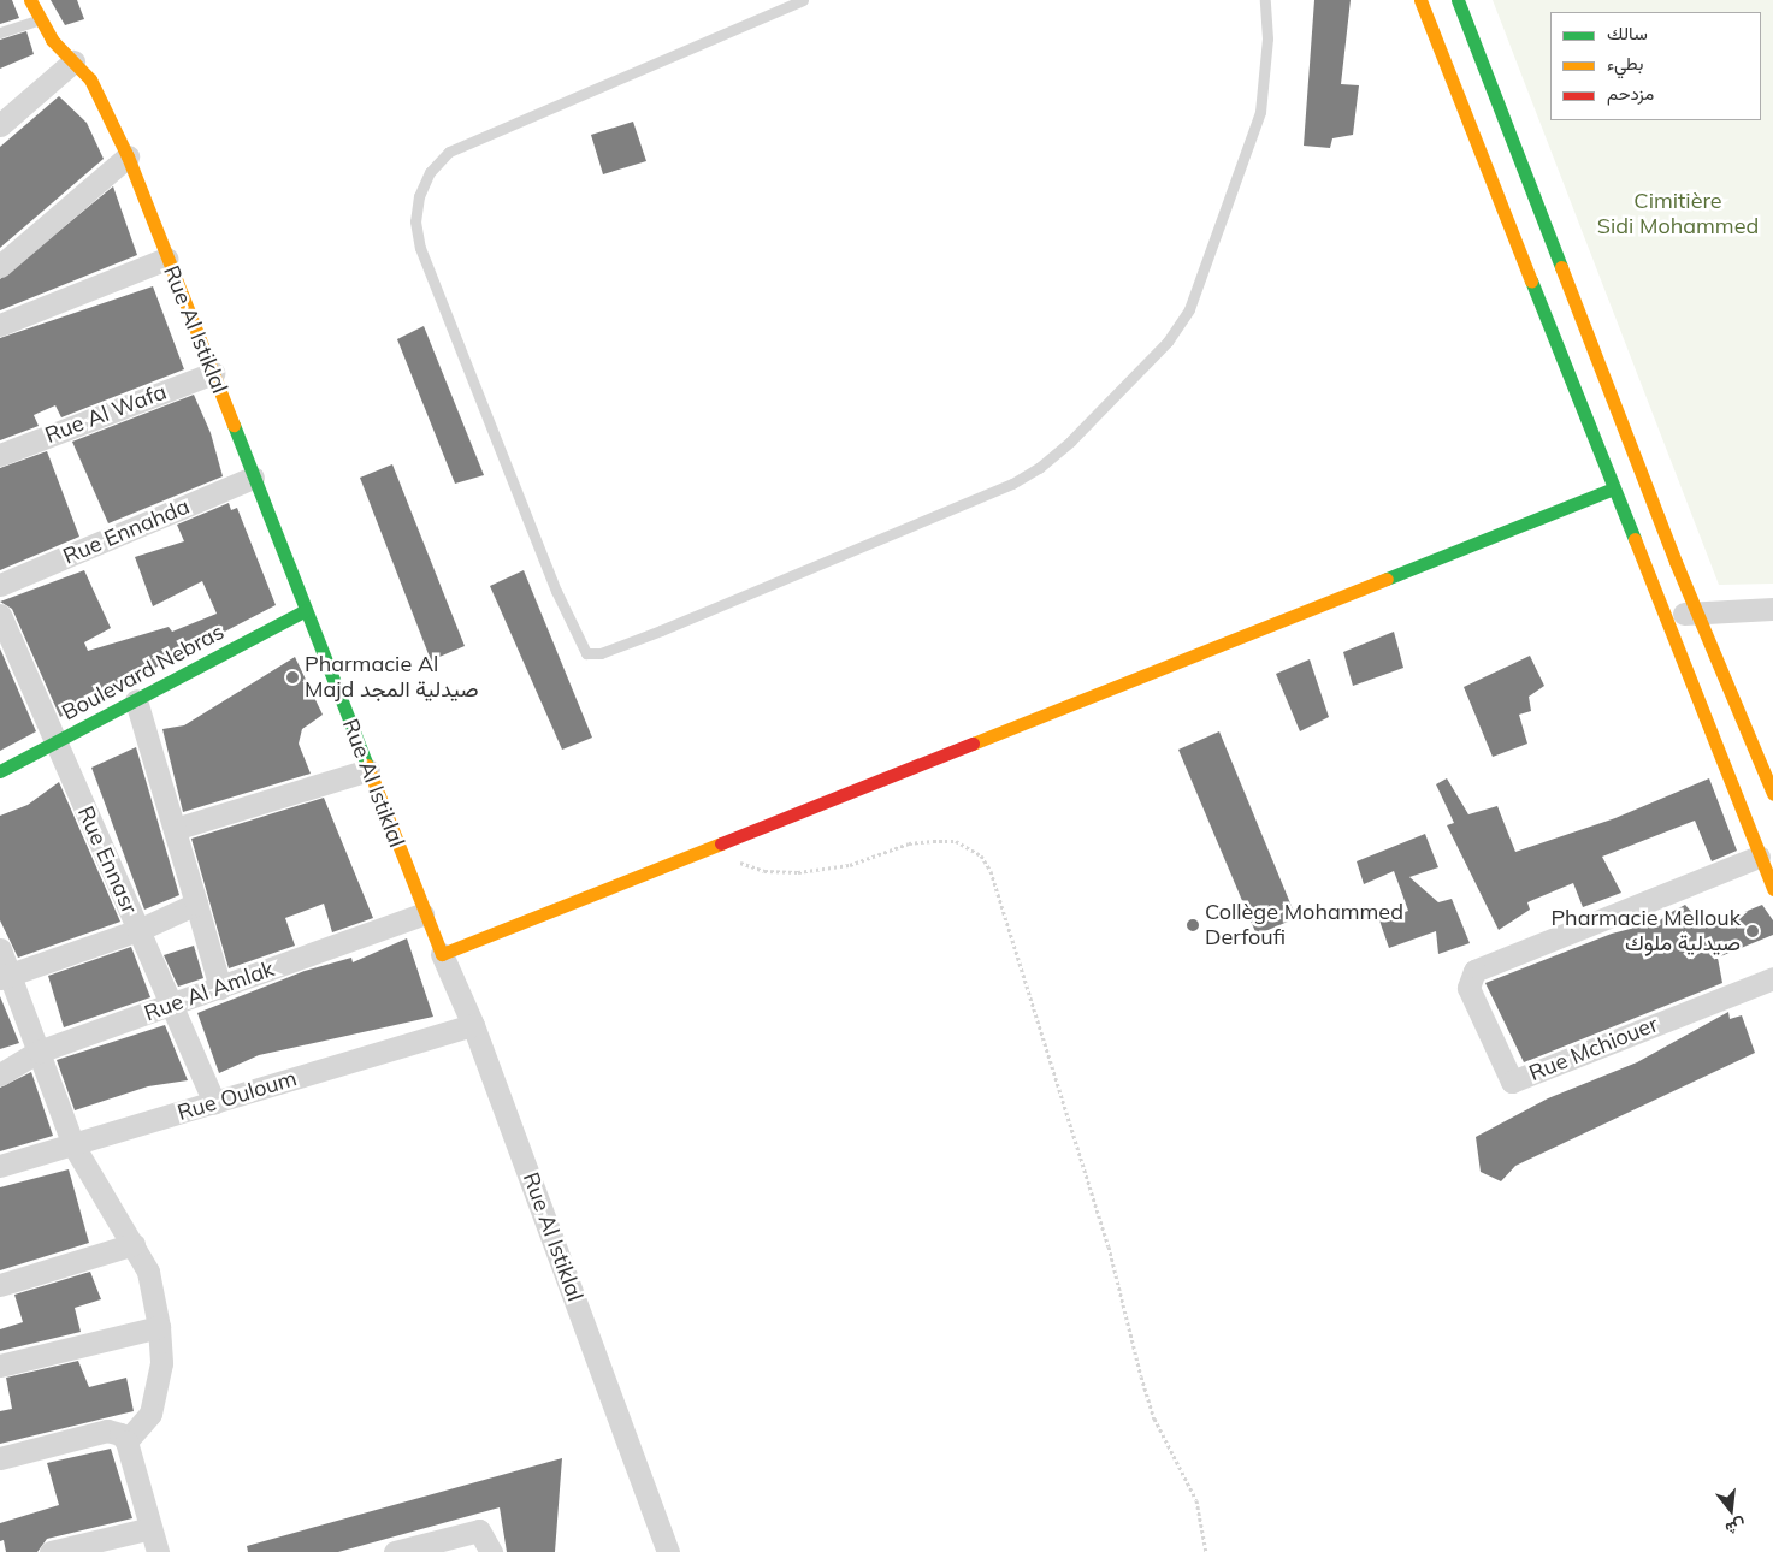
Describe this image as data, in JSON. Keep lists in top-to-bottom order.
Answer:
{
  "streets": {
    "street": [
      "Rue Al Istiklal",
      "Rue Al Wafa",
      "Rue Ennahda",
      "Boulevard Nebras",
      "Rue Ennasr",
      "Rue Al Amlak",
      "Rue Mchiouer",
      "Rue Ouloum"
    ]
  },
  "crossings": [
    ["Rue Al Istiklal", "Rue Al Wafa"],
    ["Rue Al Istiklal", "Rue Ennahda"],
    ["Rue Al Istiklal", "Boulevard Nebras"],
    ["Rue Al Istiklal", "Rue Al Amlak"],
    ["Rue Al Istiklal", "Rue Ouloum"],
    ["Boulevard Nebras", "Rue Ennasr"],
    ["Rue Ennasr", "Rue Al Amlak"],
    ["Rue Ennasr", "Rue Ouloum"]
  ],
  "parks": ["Cimitière Sidi Mohammed"],
  "places": ["Pharmacie Al Majd صيدلية المجد", "Collège Mohammed Derfoufi", "Pharmacie Mellouk صيدلية ملوك"],
  "legend": ["سالك", "بطيء", "مزدحم"],
  "north": "bottom"
}
